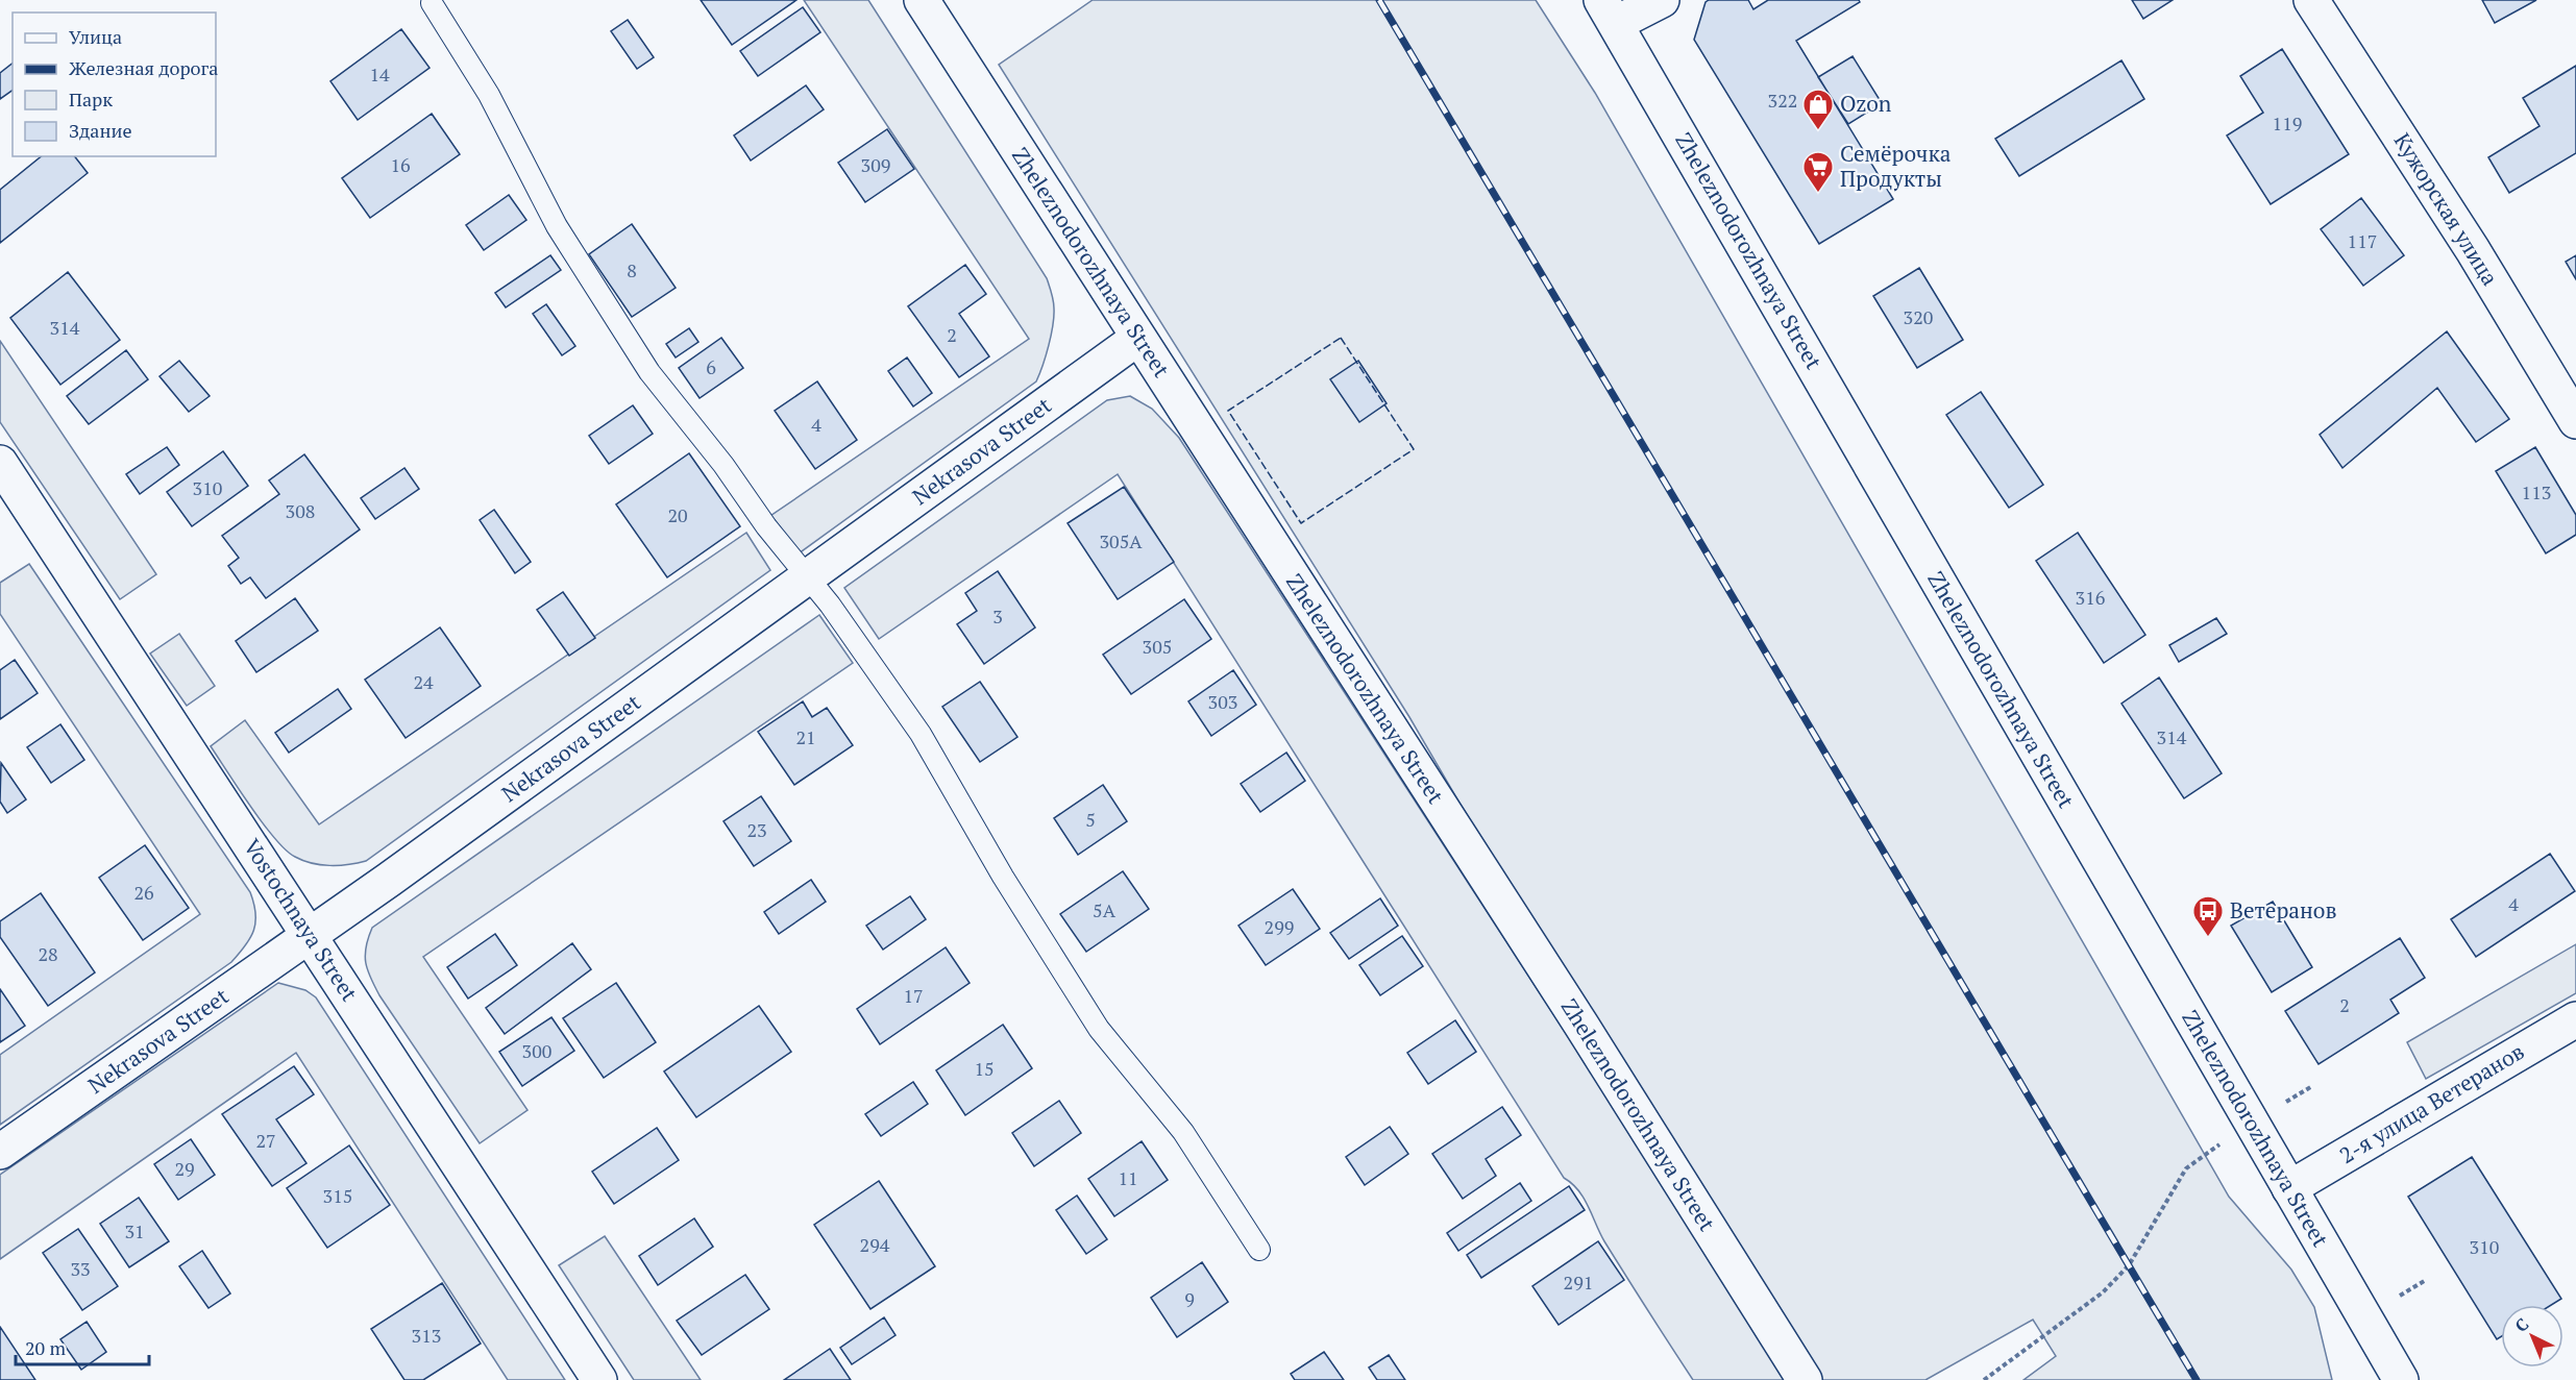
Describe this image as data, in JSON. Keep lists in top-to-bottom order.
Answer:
{
  "streets": {
    "street": [
      "Кужорская улица",
      "Zheleznodorozhnaya Street",
      "Nekrasova Street",
      "Vostochnaya Street",
      "2-я улица Ветеранов"
    ]
  },
  "crossings": [
    ["Zheleznodorozhnaya Street", "Nekrasova Street"],
    ["Zheleznodorozhnaya Street", "2-я улица Ветеранов"],
    ["Nekrasova Street", "Vostochnaya Street"]
  ],
  "places": {
    "shop": ["Ozon"],
    "supermarket": ["Семёрочка Продукты"],
    "bus stop": ["Ветеранов"]
  },
  "house_numbers": [
    "14",
    "322",
    "119",
    "16",
    "309",
    "117",
    "8",
    "320",
    "314",
    "2",
    "6",
    "4",
    "310",
    "113",
    "308",
    "20",
    "305А",
    "316",
    "3",
    "305",
    "24",
    "303",
    "21",
    "314",
    "5",
    "23",
    "26",
    "4",
    "5А",
    "299",
    "28",
    "17",
    "2",
    "300",
    "15",
    "27",
    "29",
    "11",
    "315",
    "31",
    "294",
    "310",
    "33",
    "291",
    "9",
    "313"
  ],
  "legend": [
    "Улица",
    "Железная дорога",
    "Парк",
    "Здание"
  ],
  "scale_bar": "20 m",
  "north": "top left"
}
